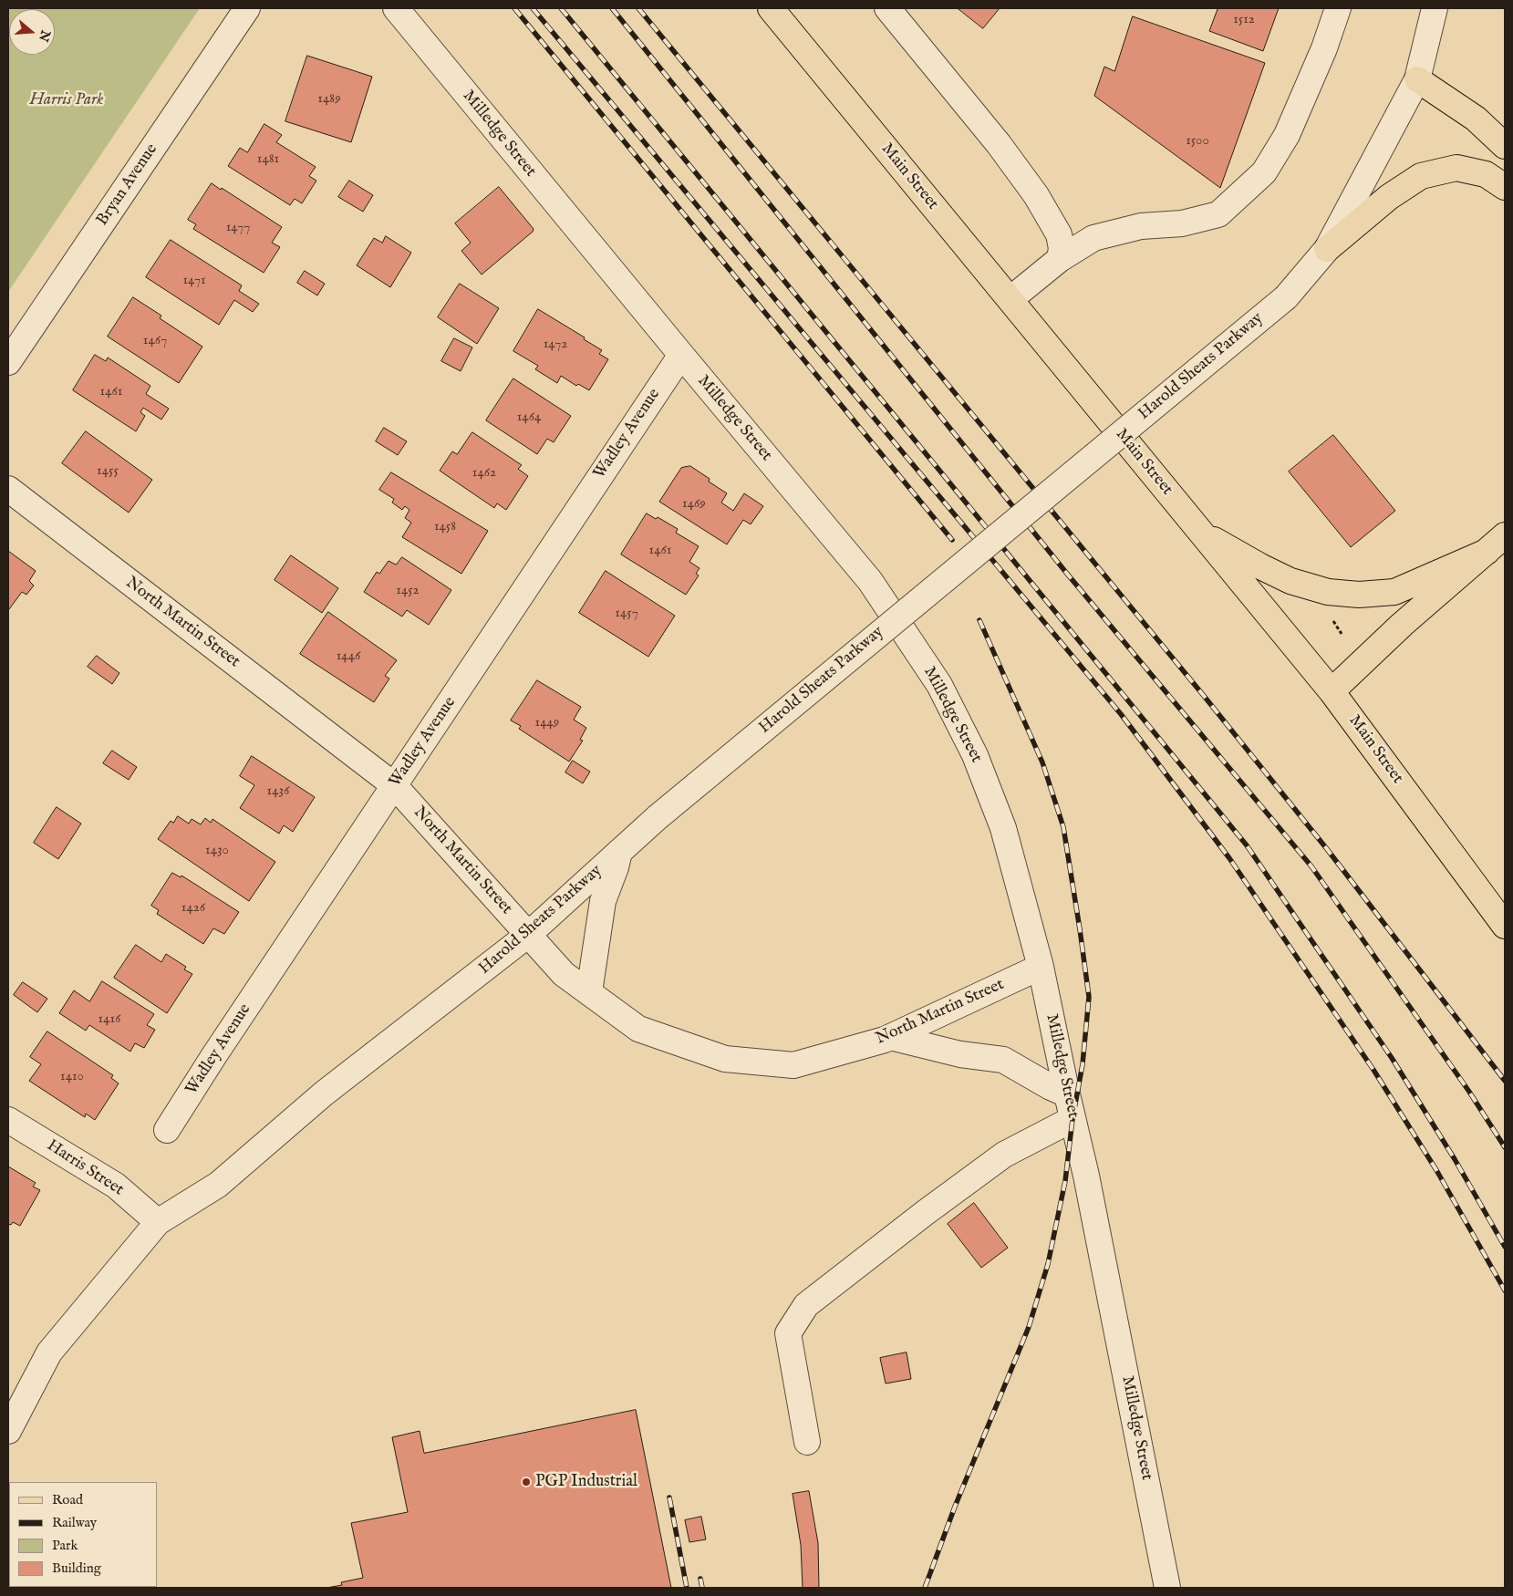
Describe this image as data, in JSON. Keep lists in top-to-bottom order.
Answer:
{
  "streets": {
    "main road": ["Main Street"],
    "street": [
      "Milledge Street",
      "Bryan Avenue",
      "Harold Sheats Parkway",
      "Wadley Avenue",
      "North Martin Street",
      "Harris Street"
    ]
  },
  "crossings": [
    ["Milledge Street", "Wadley Avenue"],
    ["Milledge Street", "North Martin Street"],
    ["Harold Sheats Parkway", "North Martin Street"],
    ["Harold Sheats Parkway", "Harris Street"],
    ["Wadley Avenue", "North Martin Street"]
  ],
  "parks": ["Harris Park"],
  "places": ["PGP Industrial"],
  "house_numbers": [
    "1512",
    "1489",
    "1500",
    "1481",
    "1477",
    "1471",
    "1467",
    "1472",
    "1461",
    "1464",
    "1455",
    "1462",
    "1469",
    "1458",
    "1461",
    "1452",
    "1457",
    "1446",
    "1449",
    "1436",
    "1430",
    "1426",
    "1416",
    "1410"
  ],
  "legend": [
    "Road",
    "Railway",
    "Park",
    "Building"
  ],
  "north": "right"
}
